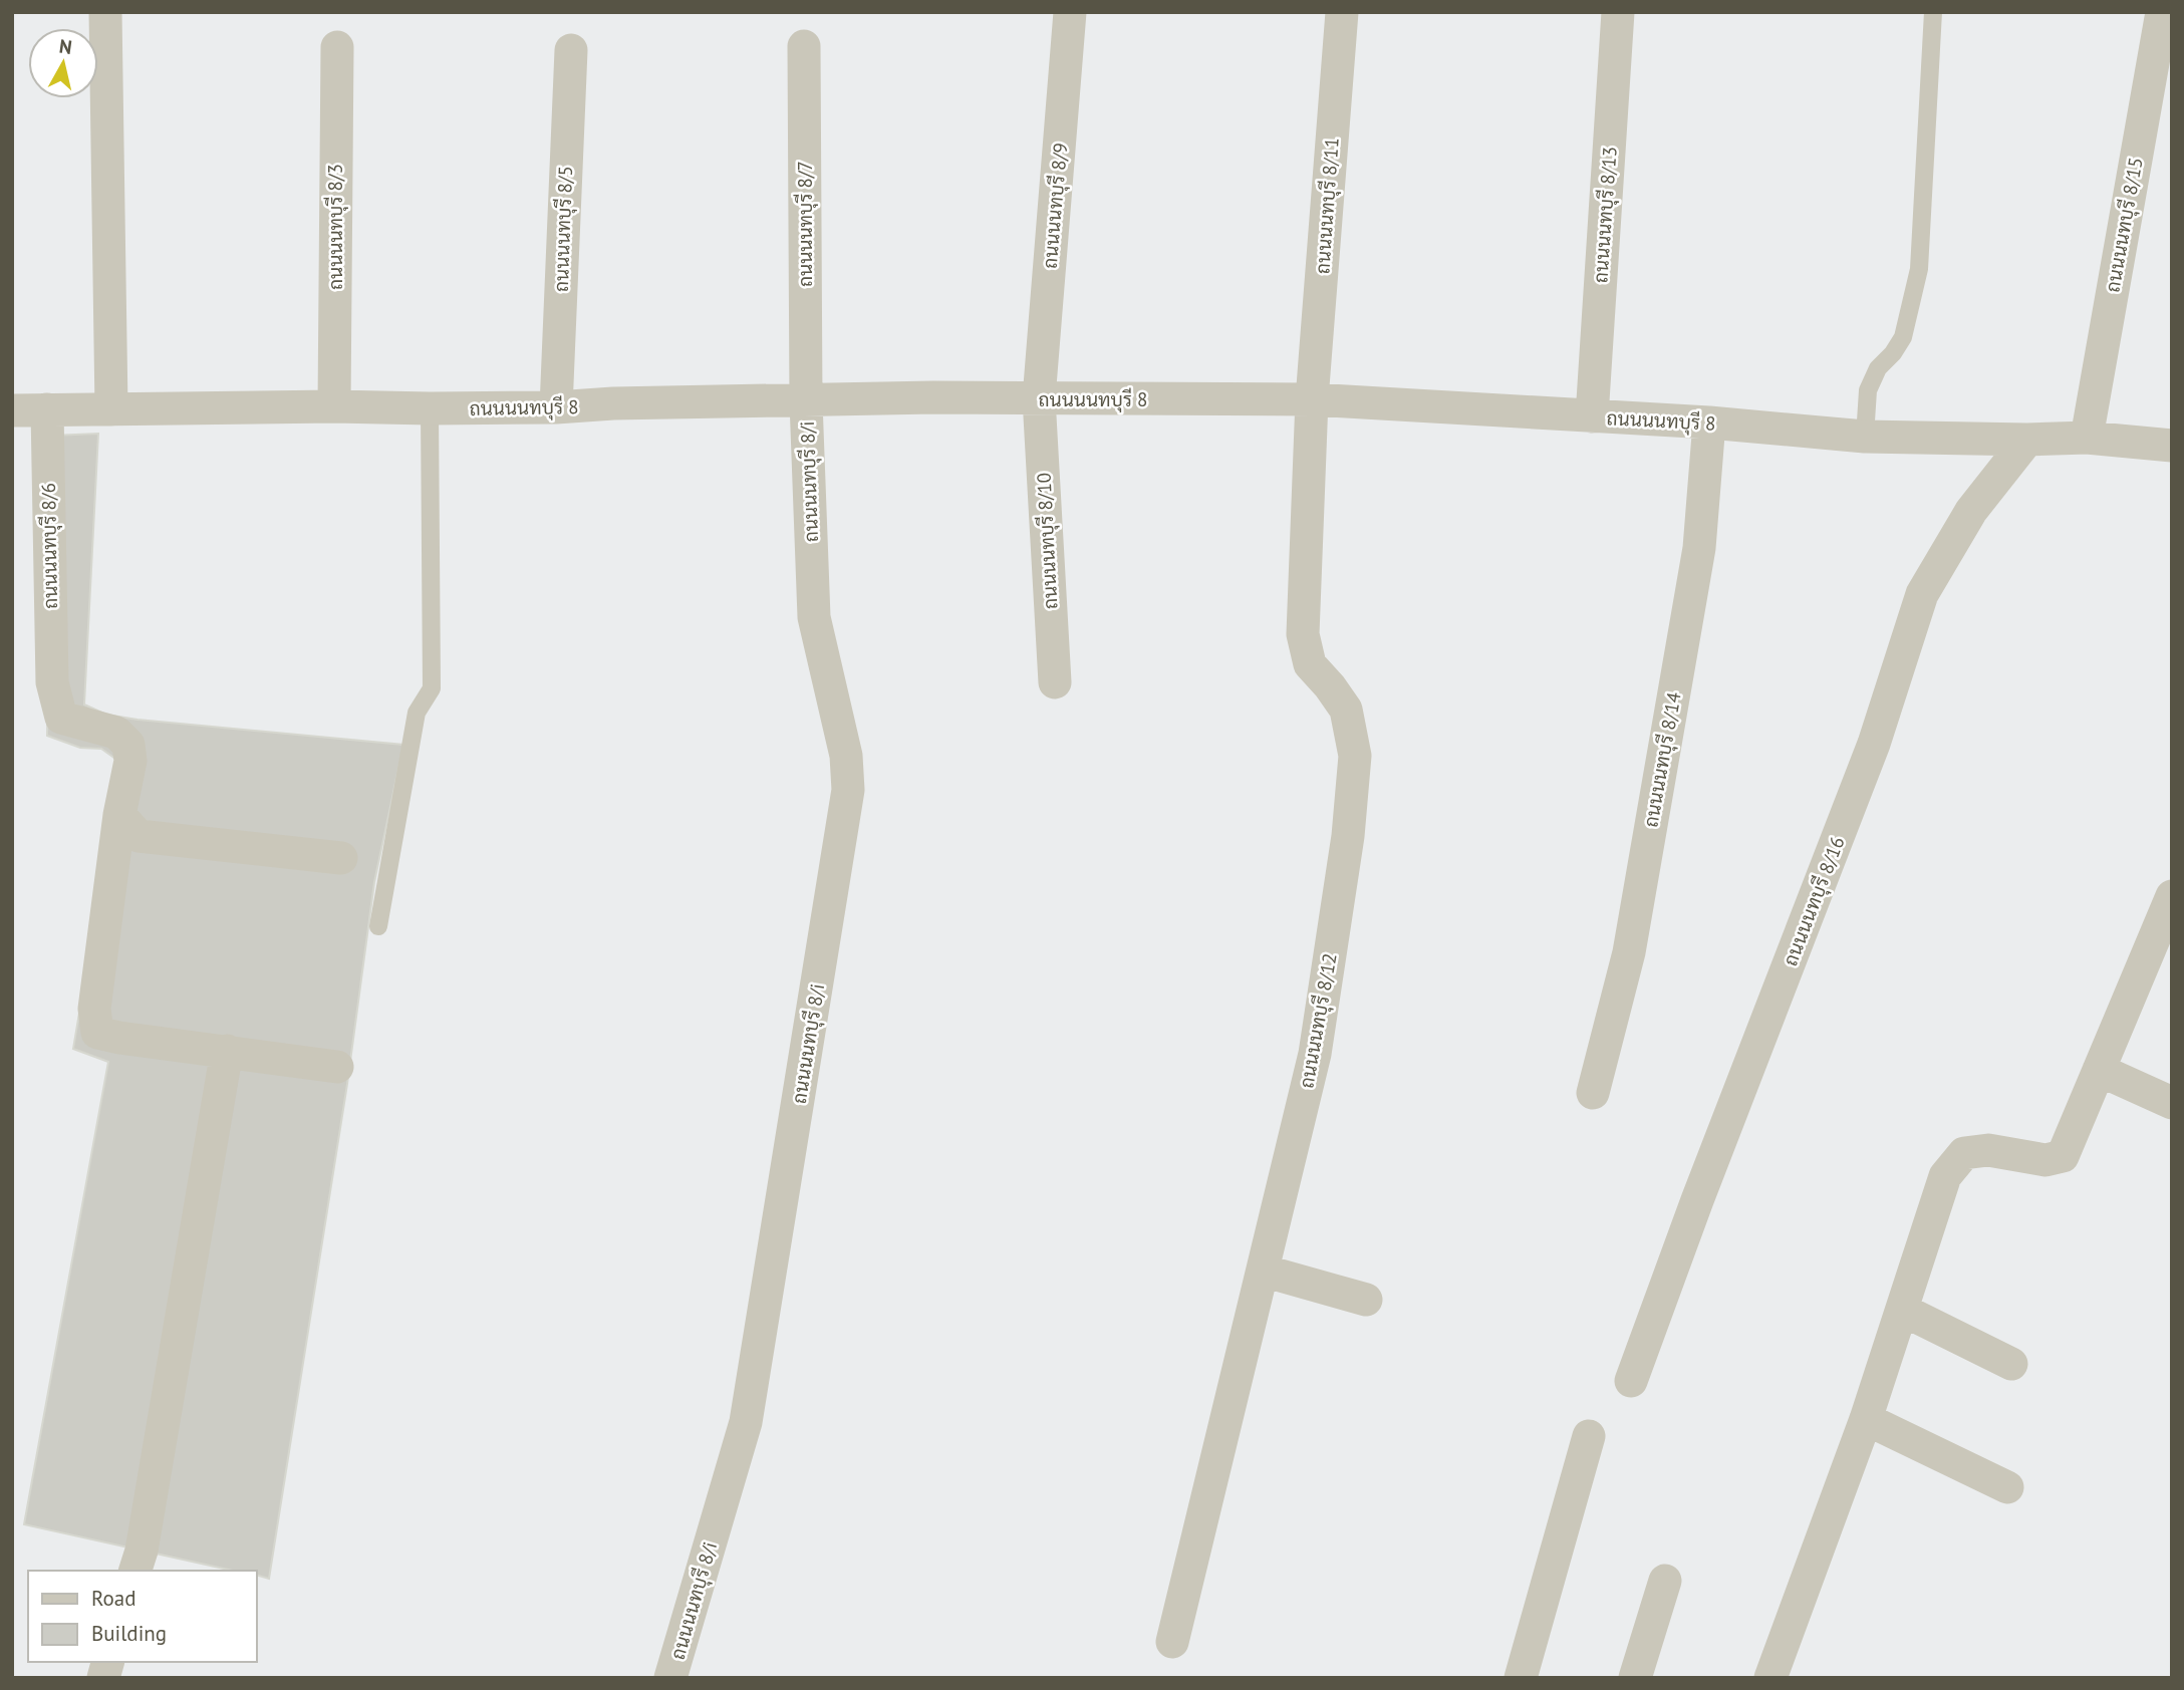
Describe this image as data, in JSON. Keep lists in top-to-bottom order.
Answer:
{
  "streets": {
    "street": [
      "ถนนนนทบุรี 8/9",
      "ถนนนนทบุรี 8/11",
      "ถนนนนทบุรี 8/13",
      "ถนนนนทบุรี 8/7",
      "ถนนนนทบุรี 8/15",
      "ถนนนนทบุรี 8/3",
      "ถนนนนทบุรี 8/5",
      "ถนนนนทบุรี 8",
      "ถนนนนทบุรี 8/i",
      "ถนนนนทบุรี 8/10",
      "ถนนนนทบุรี 8/6",
      "ถนนนนทบุรี 8/14",
      "ถนนนนทบุรี 8/16",
      "ถนนนนทบุรี 8/12"
    ]
  },
  "crossings": [
    ["ถนนนนทบุรี 8/9", "ถนนนนทบุรี 8"],
    ["ถนนนนทบุรี 8/9", "ถนนนนทบุรี 8/10"],
    ["ถนนนนทบุรี 8/11", "ถนนนนทบุรี 8"],
    ["ถนนนนทบุรี 8/11", "ถนนนนทบุรี 8/12"],
    ["ถนนนนทบุรี 8/13", "ถนนนนทบุรี 8"],
    ["ถนนนนทบุรี 8/7", "ถนนนนทบุรี 8"],
    ["ถนนนนทบุรี 8/7", "ถนนนนทบุรี 8/i"],
    ["ถนนนนทบุรี 8/15", "ถนนนนทบุรี 8"],
    ["ถนนนนทบุรี 8/3", "ถนนนนทบุรี 8"],
    ["ถนนนนทบุรี 8/5", "ถนนนนทบุรี 8"],
    ["ถนนนนทบุรี 8", "ถนนนนทบุรี 8/i"],
    ["ถนนนนทบุรี 8", "ถนนนนทบุรี 8/10"],
    ["ถนนนนทบุรี 8", "ถนนนนทบุรี 8/6"],
    ["ถนนนนทบุรี 8", "ถนนนนทบุรี 8/14"],
    ["ถนนนนทบุรี 8", "ถนนนนทบุรี 8/16"],
    ["ถนนนนทบุรี 8", "ถนนนนทบุรี 8/12"]
  ],
  "legend": ["Road", "Building"],
  "north": "top"
}
